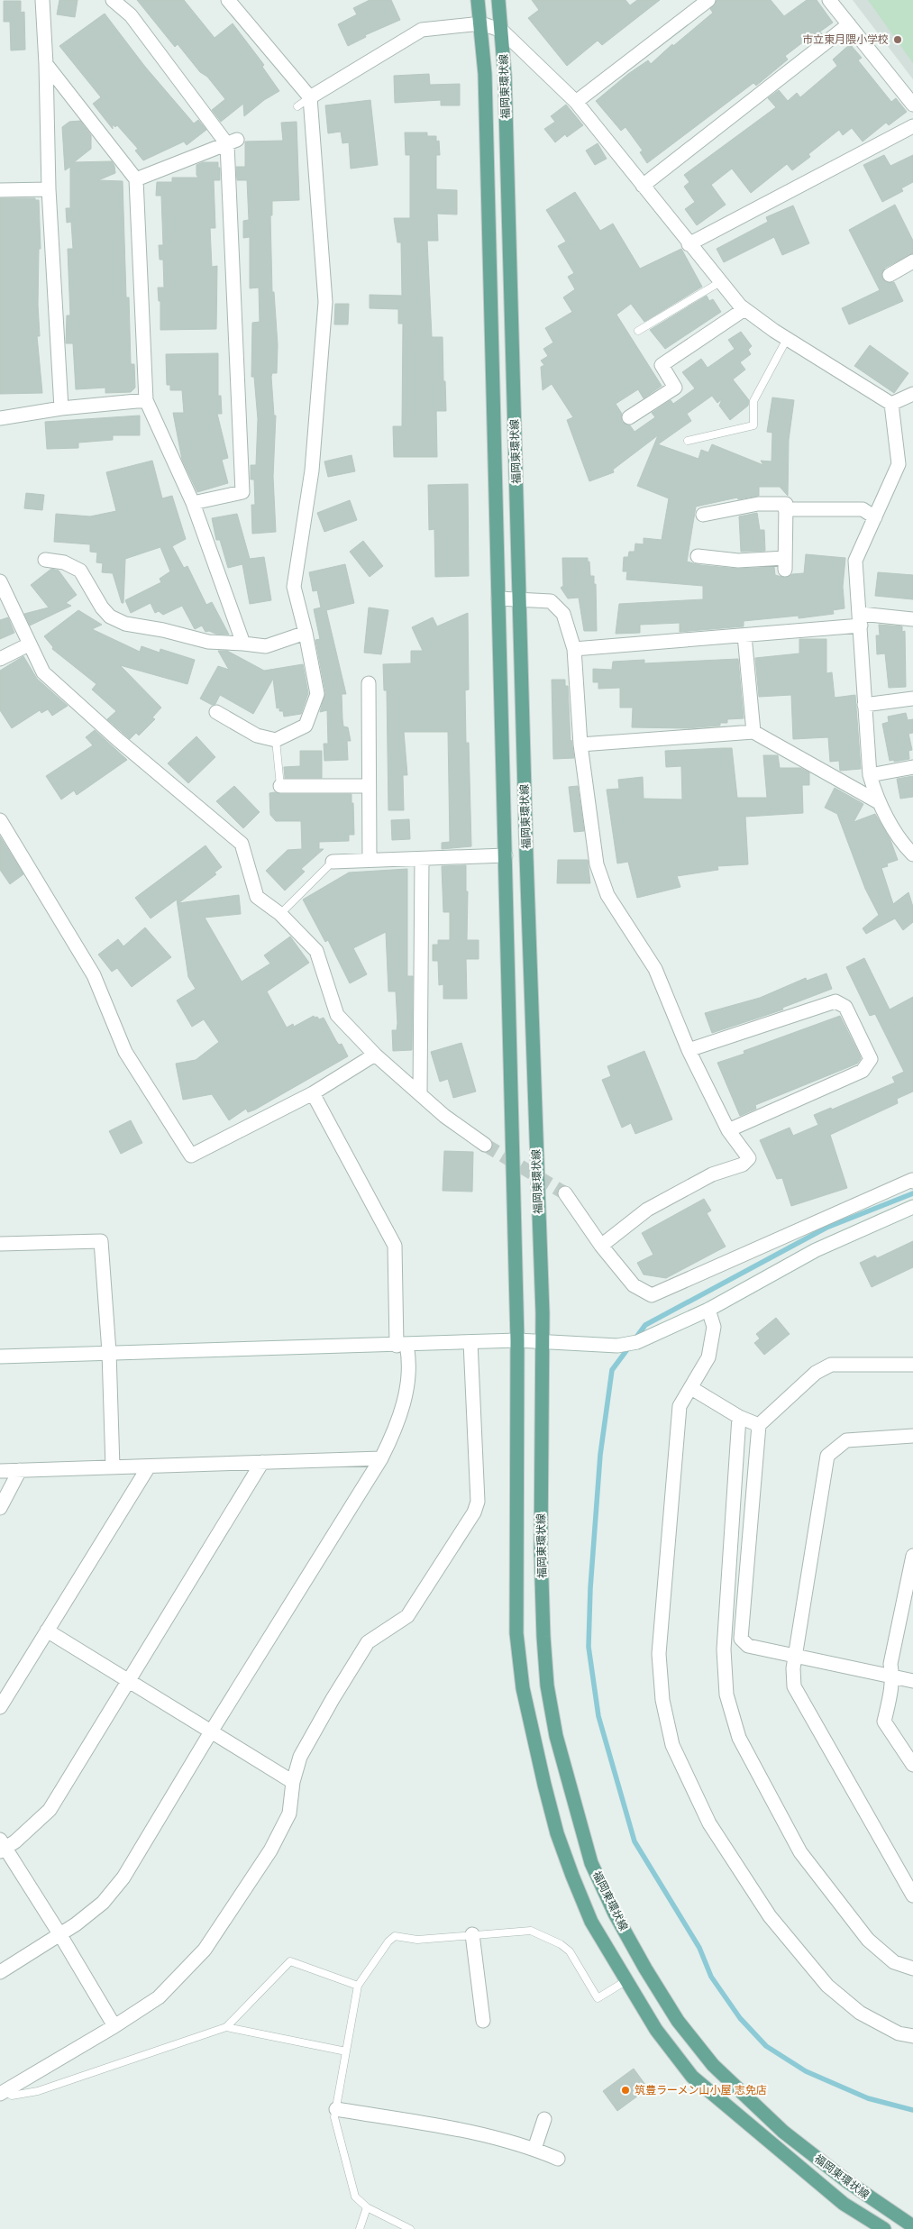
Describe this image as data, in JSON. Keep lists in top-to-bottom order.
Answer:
{
  "streets": {
    "main road": ["福岡東環状線"]
  },
  "places": ["市立東月隈小学校", "筑豊ラーメン山小屋 志免店"]
}
